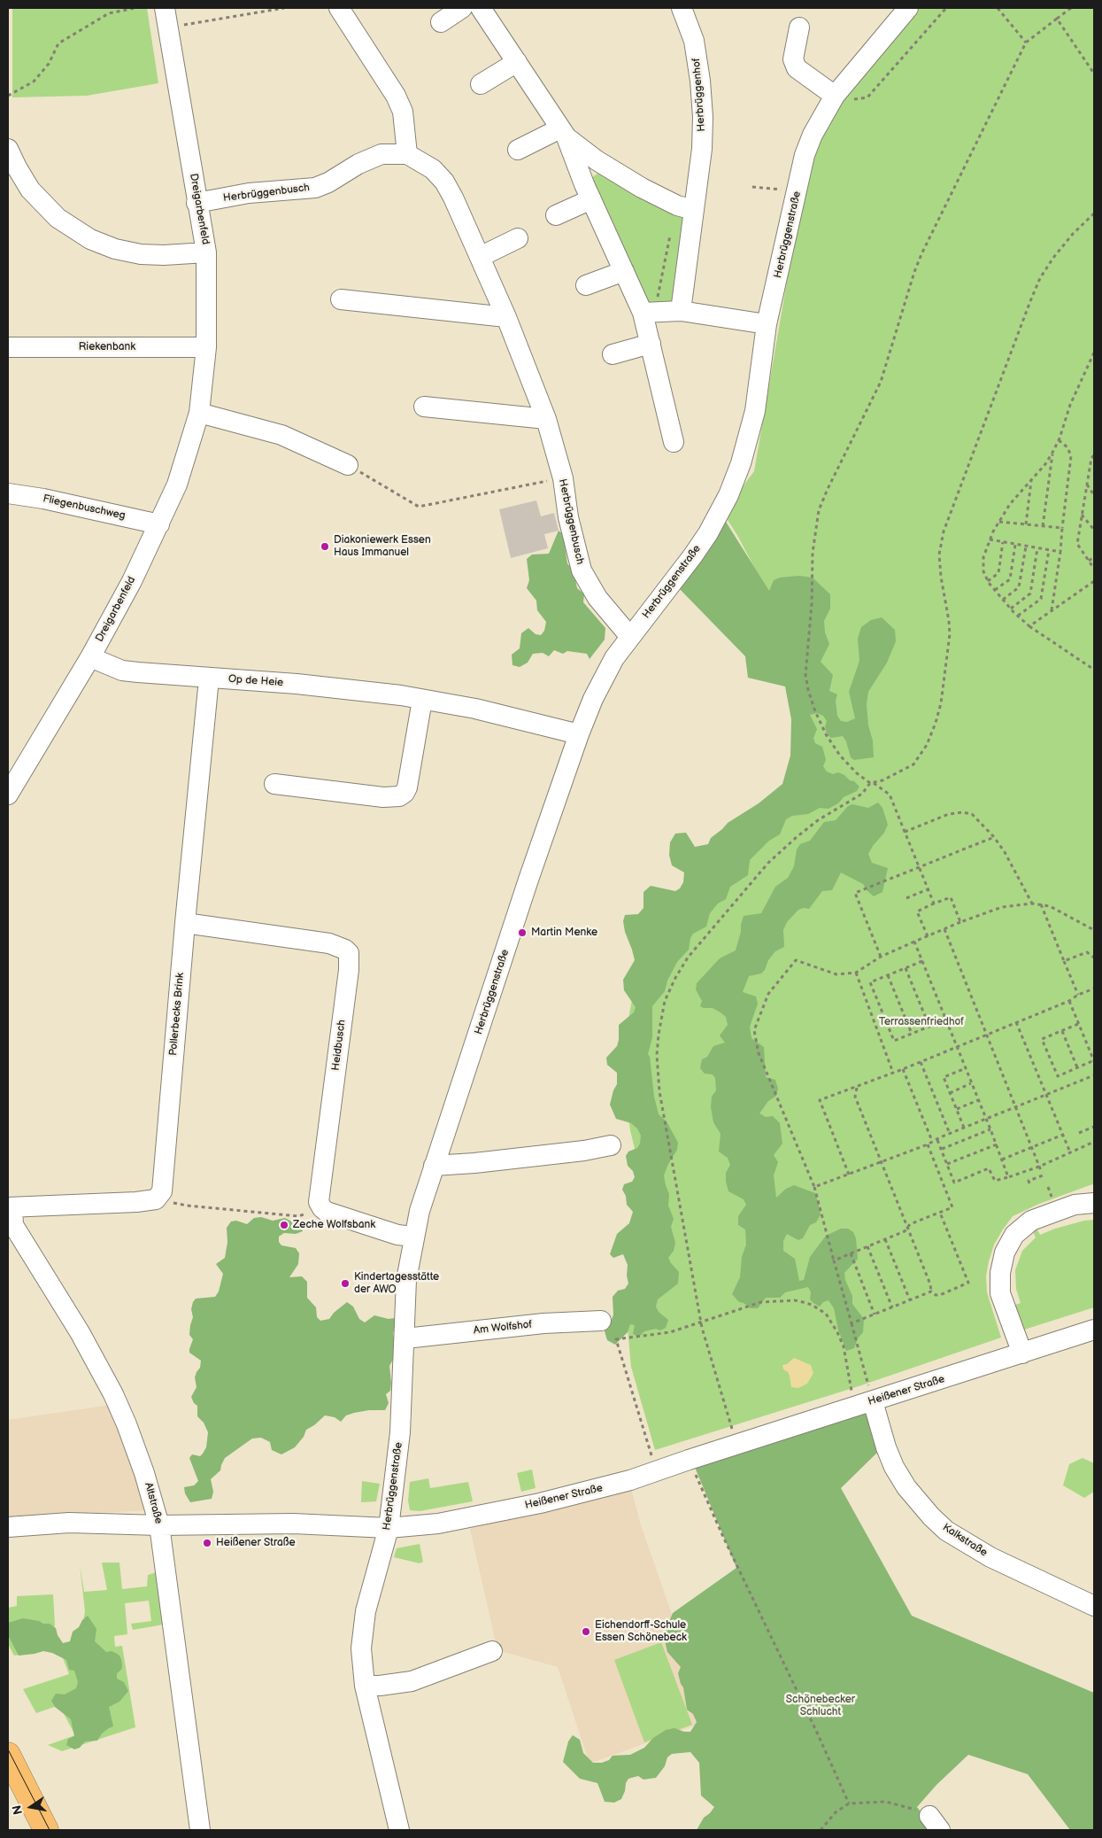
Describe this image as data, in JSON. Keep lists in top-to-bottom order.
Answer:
{
  "streets": {
    "street": [
      "Herbrüggenhof",
      "Herbrüggenbusch",
      "Dreigarbenfeld",
      "Herbrüggenstraße",
      "Riekenbank",
      "Fliegenbuschweg",
      "Op de Heie",
      "Pollerbecks Brink",
      "Heidbusch",
      "Am Wolfshof",
      "Heißener Straße",
      "Altstraße",
      "Kalkstraße"
    ]
  },
  "crossings": [
    ["Herbrüggenbusch", "Dreigarbenfeld"],
    ["Herbrüggenbusch", "Herbrüggenstraße"],
    ["Dreigarbenfeld", "Riekenbank"],
    ["Dreigarbenfeld", "Fliegenbuschweg"],
    ["Dreigarbenfeld", "Op de Heie"],
    ["Herbrüggenstraße", "Op de Heie"],
    ["Herbrüggenstraße", "Am Wolfshof"],
    ["Herbrüggenstraße", "Heißener Straße"],
    ["Op de Heie", "Pollerbecks Brink"],
    ["Pollerbecks Brink", "Heidbusch"],
    ["Heißener Straße", "Altstraße"],
    ["Heißener Straße", "Kalkstraße"]
  ],
  "parks": ["Terrassenfriedhof", "Schönebecker Schlucht"],
  "places": [
    "Diakoniewerk Essen Haus Immanuel",
    "Martin Menke",
    "Zeche Wolfsbank",
    "Kindertagesstätte der AWO",
    "Heißener Straße",
    "Eichendorff-Schule Essen Schönebeck"
  ],
  "north": "left"
}
